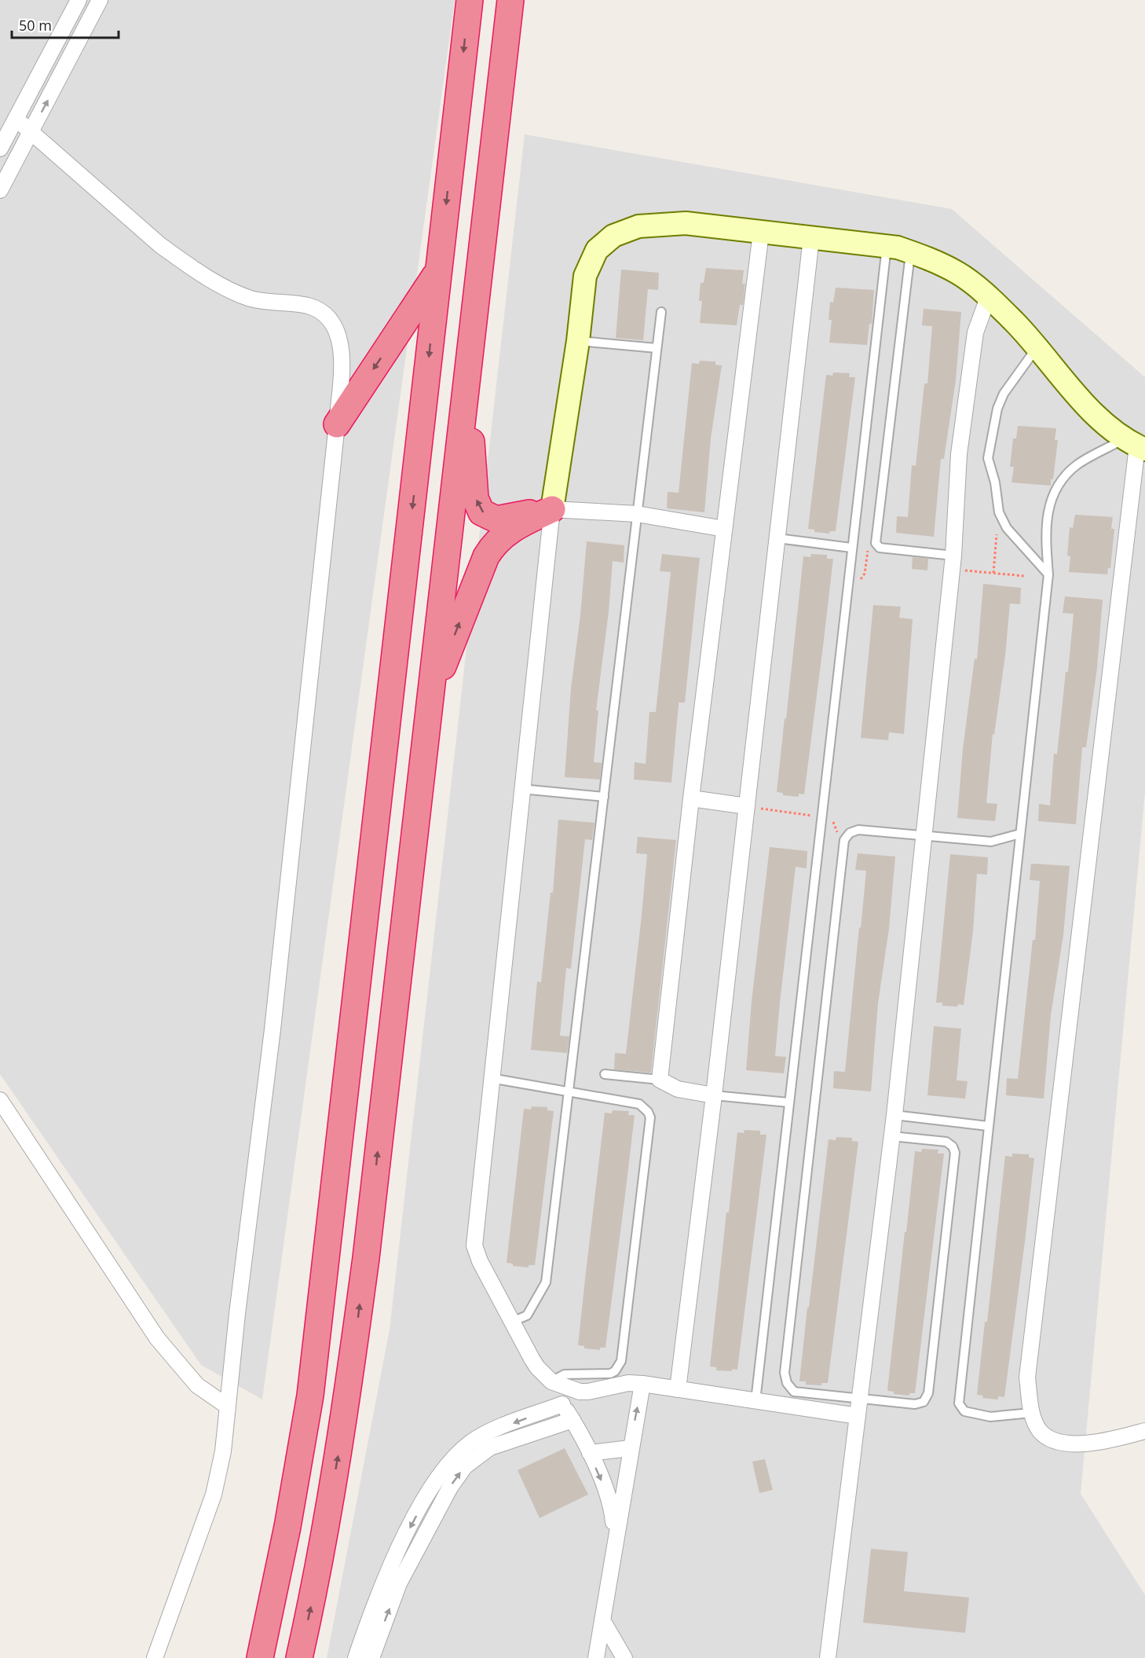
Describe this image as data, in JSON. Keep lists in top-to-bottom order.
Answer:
{
  "scale_bar": "50 m"
}
